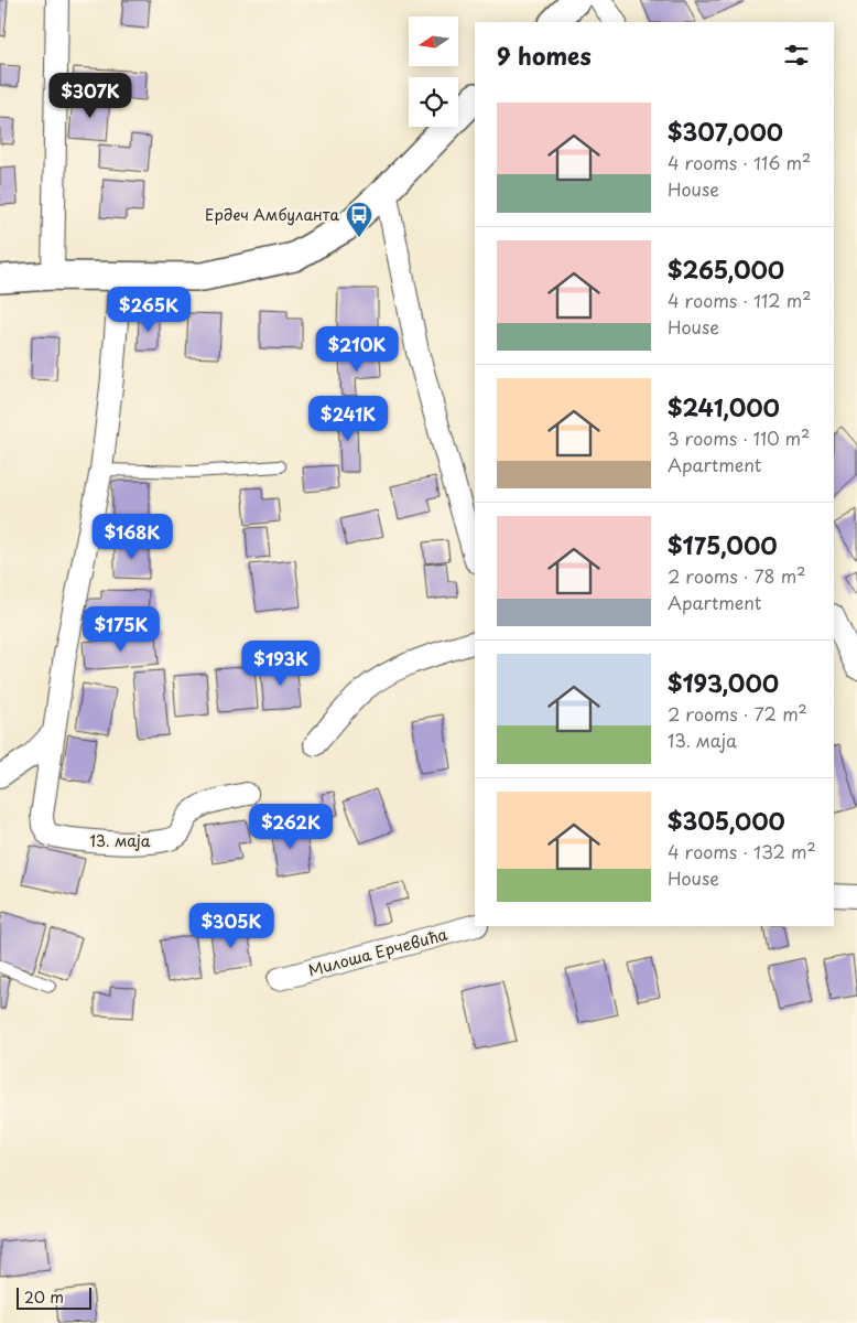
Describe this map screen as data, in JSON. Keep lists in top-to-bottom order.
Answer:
{
  "streets": {
    "street": ["13. маја", "Милоша Ерчевића"]
  },
  "places": {
    "bus stop": ["Ердеч Амбуланта"]
  },
  "scale_bar": "20 m",
  "north": "left",
  "page": {
    "heading": "9 homes",
    "price": [
      "$307K",
      "$265K",
      "$210K",
      "$241K",
      "$168K",
      "$175K",
      "$193K",
      "$262K",
      "$305K"
    ],
    "list": [
      {
        "name": "$307,000",
        "note": "4 rooms · 116 m² · House"
      },
      {
        "name": "$265,000",
        "note": "4 rooms · 112 m² · House"
      },
      {
        "name": "$241,000",
        "note": "3 rooms · 110 m² · Apartment"
      },
      {
        "name": "$175,000",
        "note": "2 rooms · 78 m² · Apartment"
      },
      {
        "name": "$193,000",
        "note": "2 rooms · 72 m² · 13. маја"
      },
      {
        "name": "$305,000",
        "note": "4 rooms · 132 m² · House"
      }
    ],
    "scale": "20 m"
  }
}
